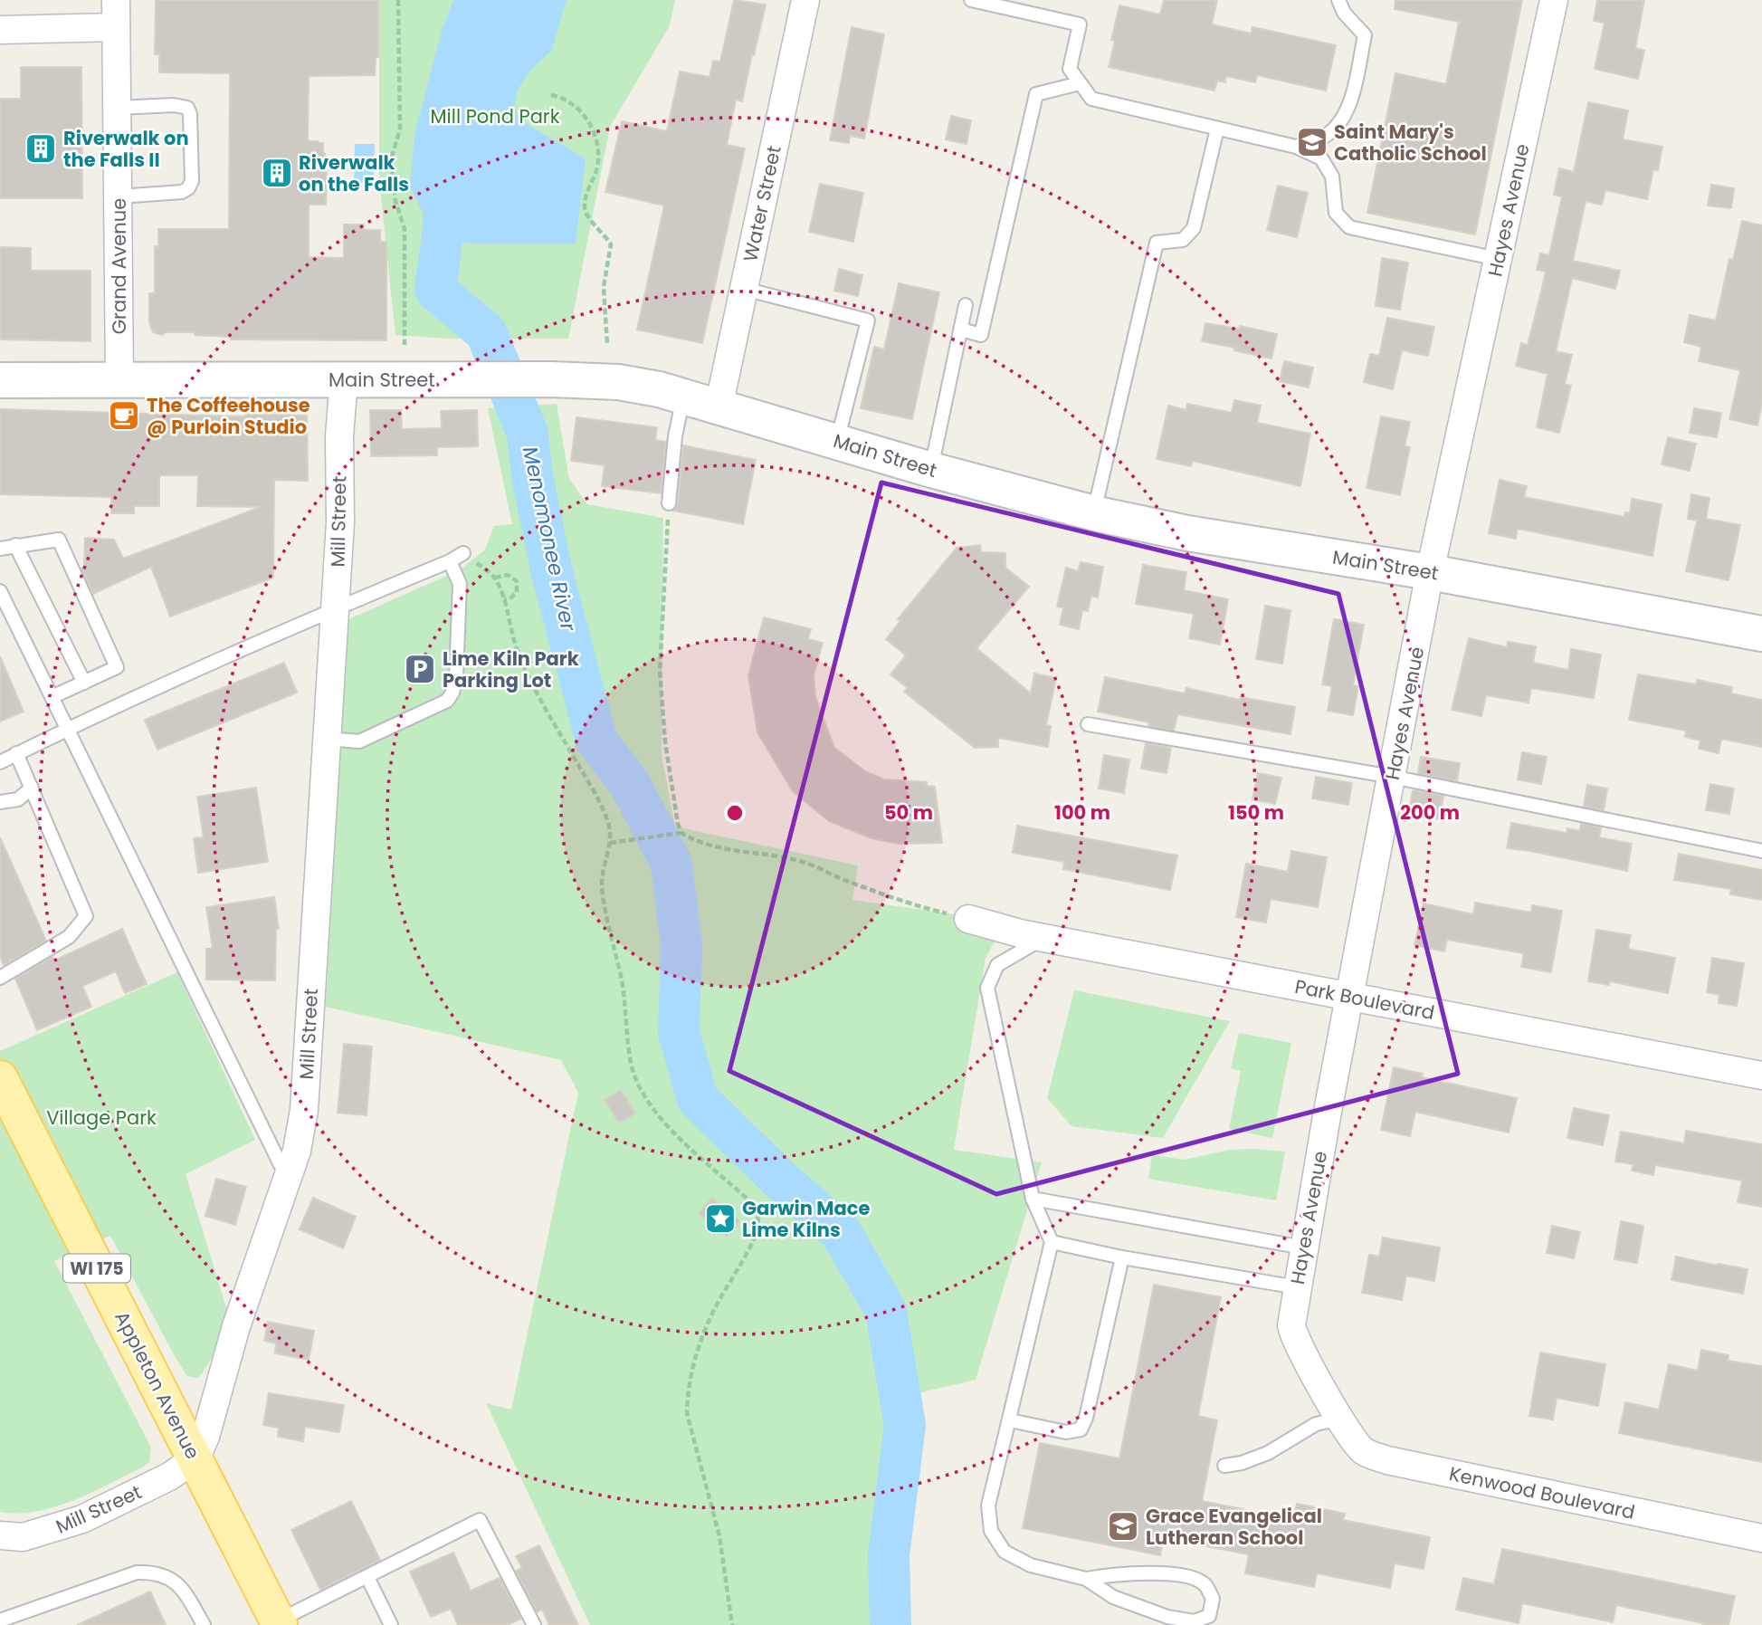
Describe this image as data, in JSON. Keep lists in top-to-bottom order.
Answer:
{
  "streets": {
    "main road": ["Main Street", "WI 175", "Appleton Avenue"],
    "street": [
      "Water Street",
      "Hayes Avenue",
      "Grand Avenue",
      "Mill Street",
      "Park Boulevard",
      "Kenwood Boulevard"
    ]
  },
  "crossings": [
    ["Water Street", "Main Street"],
    ["Hayes Avenue", "Main Street"],
    ["Hayes Avenue", "Park Boulevard"],
    ["Hayes Avenue", "Kenwood Boulevard"],
    ["Grand Avenue", "Main Street"],
    ["Main Street", "Mill Street"],
    ["Mill Street", "Appleton Avenue"]
  ],
  "water": ["Menomonee River"],
  "parks": ["Mill Pond Park", "Village Park"],
  "places": {
    "school or university": ["Saint Mary's Catholic School", "Grace Evangelical Lutheran School"],
    "building": ["Riverwalk on the Falls II", "Riverwalk on the Falls"],
    "cafe": ["The Coffeehouse @ Purloin Studio"],
    "parking": ["Lime Kiln Park Parking Lot"],
    "place": ["Garwin Mace Lime Kilns"]
  },
  "rings": [
    "50 m",
    "100 m",
    "150 m",
    "200 m"
  ]
}
